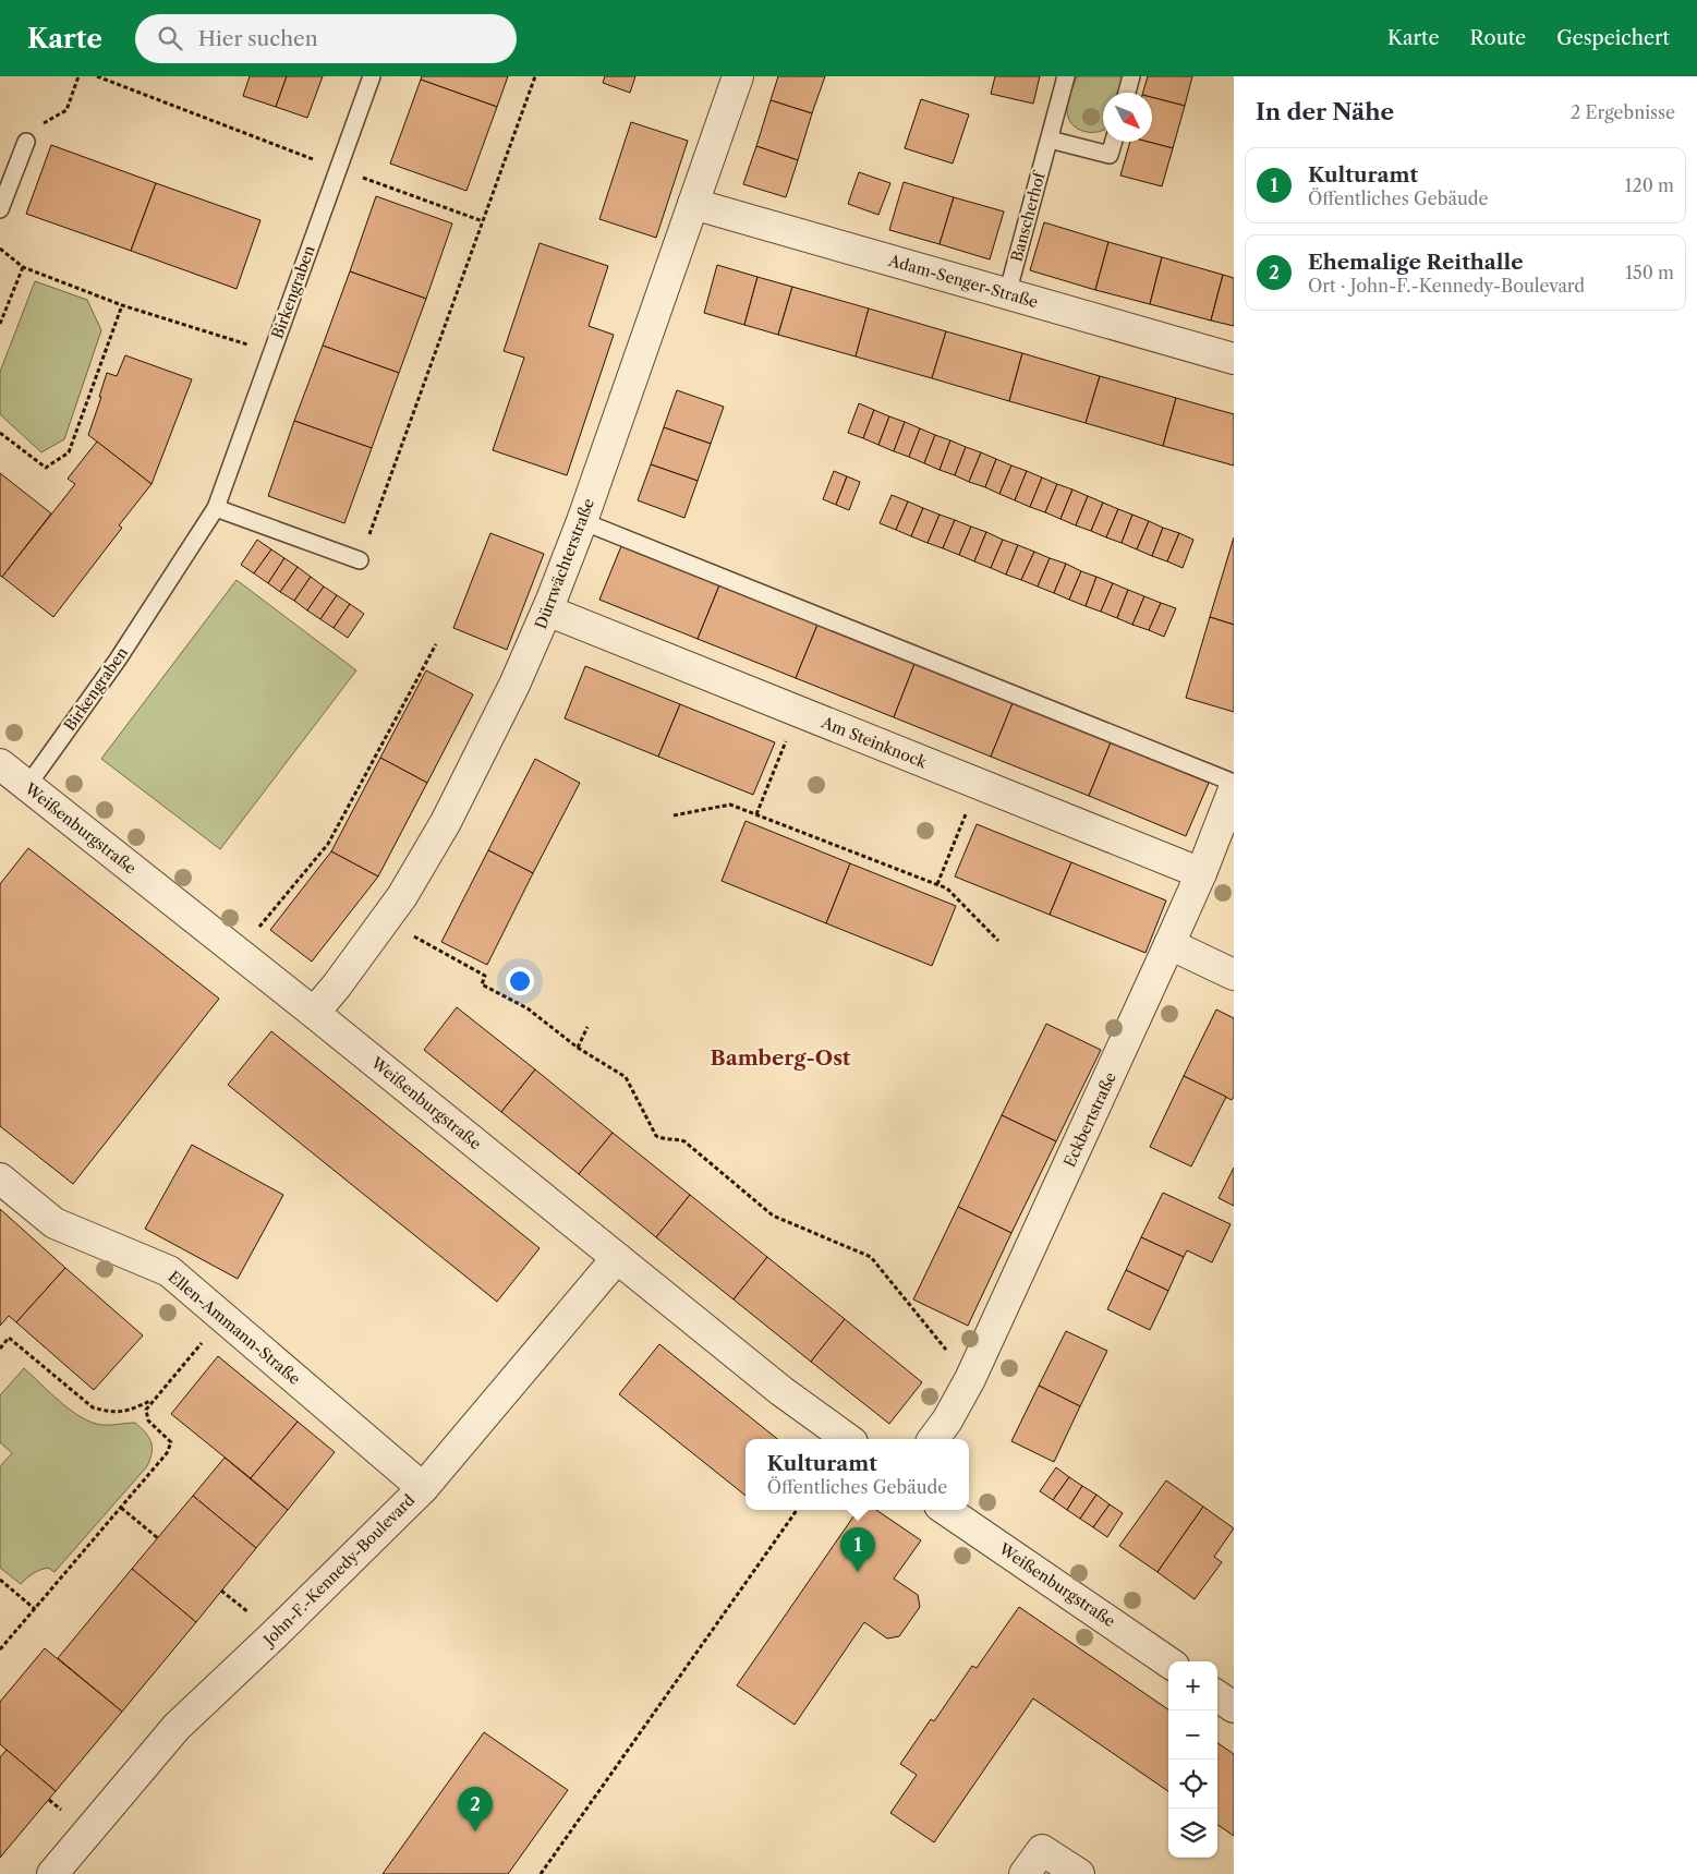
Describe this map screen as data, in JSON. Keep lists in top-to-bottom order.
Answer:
{
  "streets": {
    "street": [
      "Adam-Senger-Straße",
      "Dürrwächterstraße",
      "Am Steinknock",
      "Weißenburgstraße",
      "Eckbertstraße",
      "Ellen-Ammann-Straße",
      "John-F.-Kennedy-Boulevard"
    ],
    "lane": ["Banscherhof", "Birkengraben"]
  },
  "crossings": [
    ["Banscherhof", "Adam-Senger-Straße"],
    ["Adam-Senger-Straße", "Dürrwächterstraße"],
    ["Birkengraben", "Weißenburgstraße"],
    ["Dürrwächterstraße", "Am Steinknock"],
    ["Dürrwächterstraße", "Weißenburgstraße"],
    ["Am Steinknock", "Eckbertstraße"],
    ["Weißenburgstraße", "John-F.-Kennedy-Boulevard"],
    ["Ellen-Ammann-Straße", "John-F.-Kennedy-Boulevard"]
  ],
  "districts": ["Bamberg-Ost"],
  "north": "bottom right",
  "page": {
    "header": "Karte",
    "search": "Hier suchen",
    "nav": ["Karte", "Route", "Gespeichert"],
    "heading": ["In der Nähe", "2 Ergebnisse"],
    "list": [
      {
        "mark": "1",
        "name": "Kulturamt",
        "note": "Öffentliches Gebäude",
        "value": "120 m"
      },
      {
        "mark": "2",
        "name": "Ehemalige Reithalle",
        "note": "Ort · John-F.-Kennedy-Boulevard",
        "value": "150 m"
      }
    ],
    "popup": ["Kulturamt", "Öffentliches Gebäude"],
    "pins": ["1", "2"],
    "map_buttons": ["+", "−"]
  }
}
